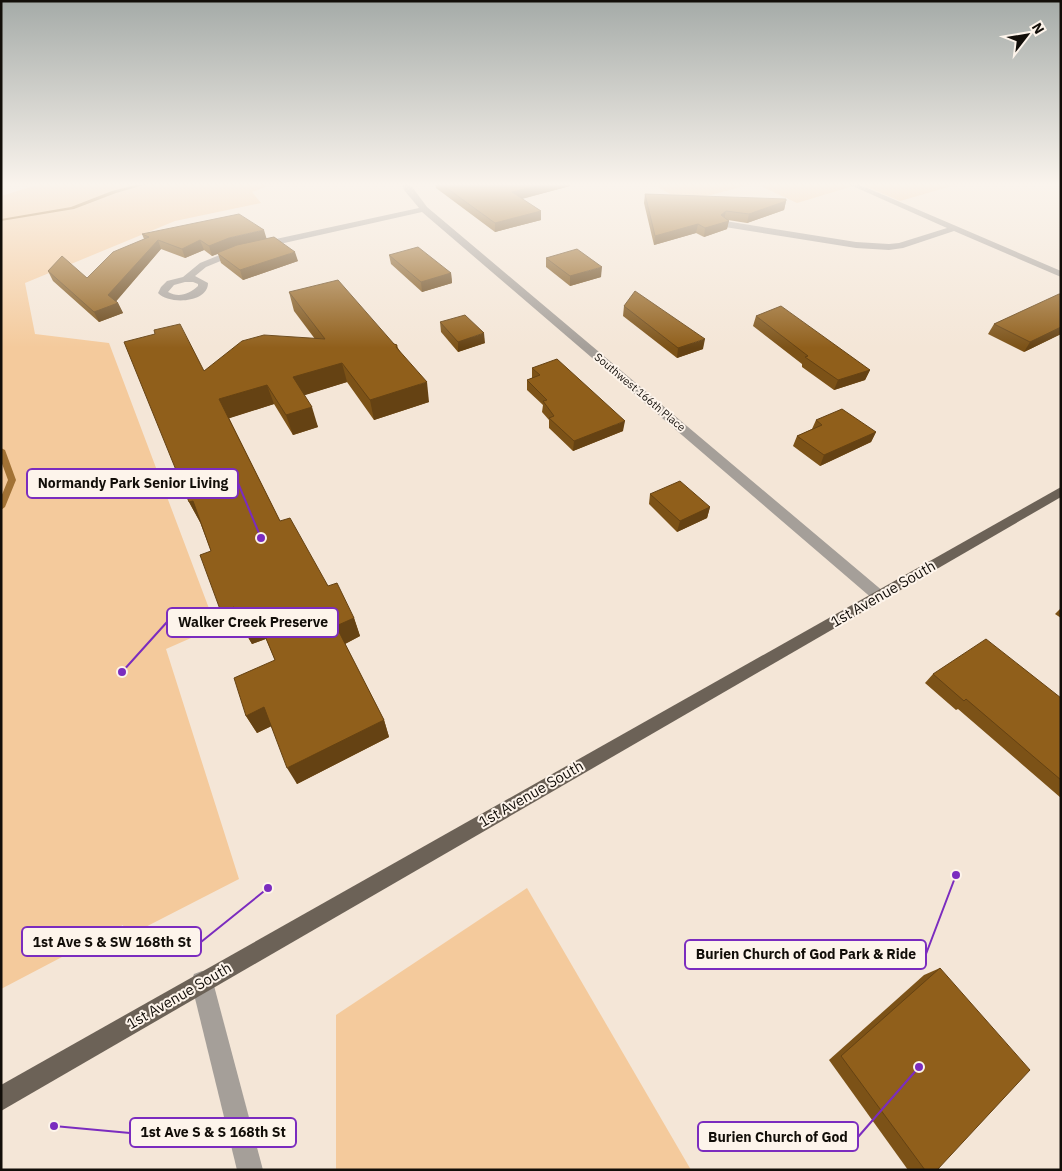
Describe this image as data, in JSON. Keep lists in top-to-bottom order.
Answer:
{
  "streets": {
    "main road": ["1st Avenue South"],
    "street": ["Southwest 166th Place"]
  },
  "crossings": [
    ["Southwest 166th Place", "1st Avenue South"]
  ],
  "places": [
    "Normandy Park Senior Living",
    "Walker Creek Preserve",
    "Burien Church of God Park & Ride",
    "1st Ave S & SW 168th St",
    "Burien Church of God",
    "1st Ave S & S 168th St"
  ],
  "north": "top right"
}
